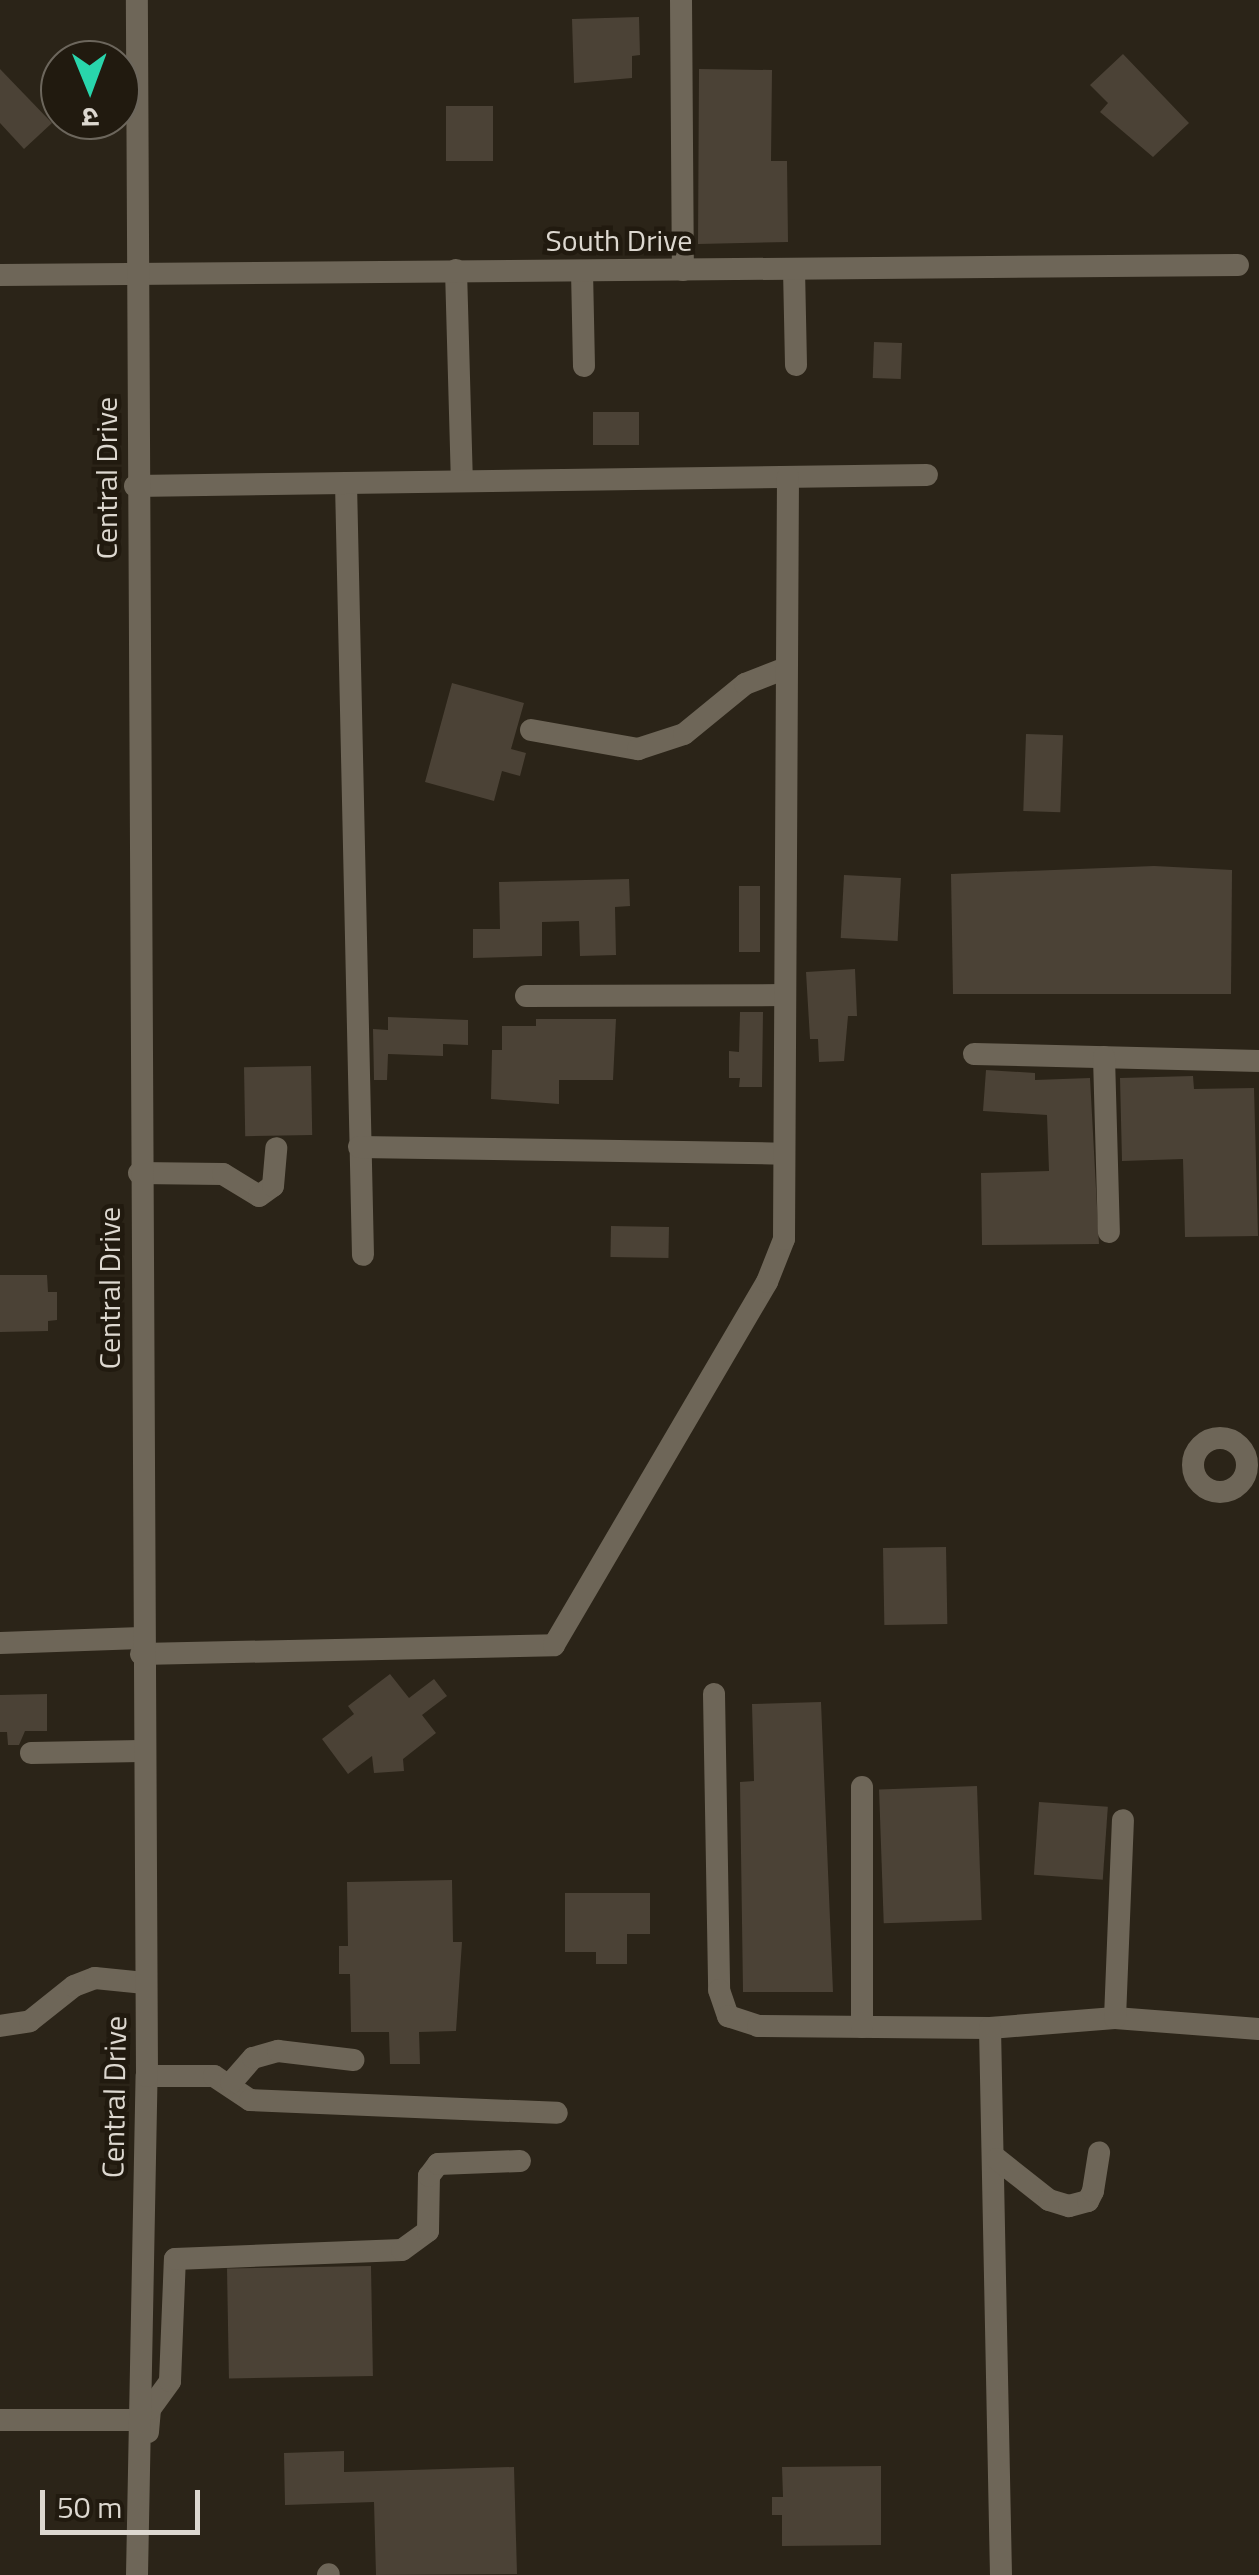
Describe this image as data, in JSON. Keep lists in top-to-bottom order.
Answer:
{
  "streets": {
    "street": ["South Drive", "Central Drive"]
  },
  "crossings": [
    ["South Drive", "Central Drive"]
  ],
  "scale_bar": "50 m",
  "north": "bottom"
}
